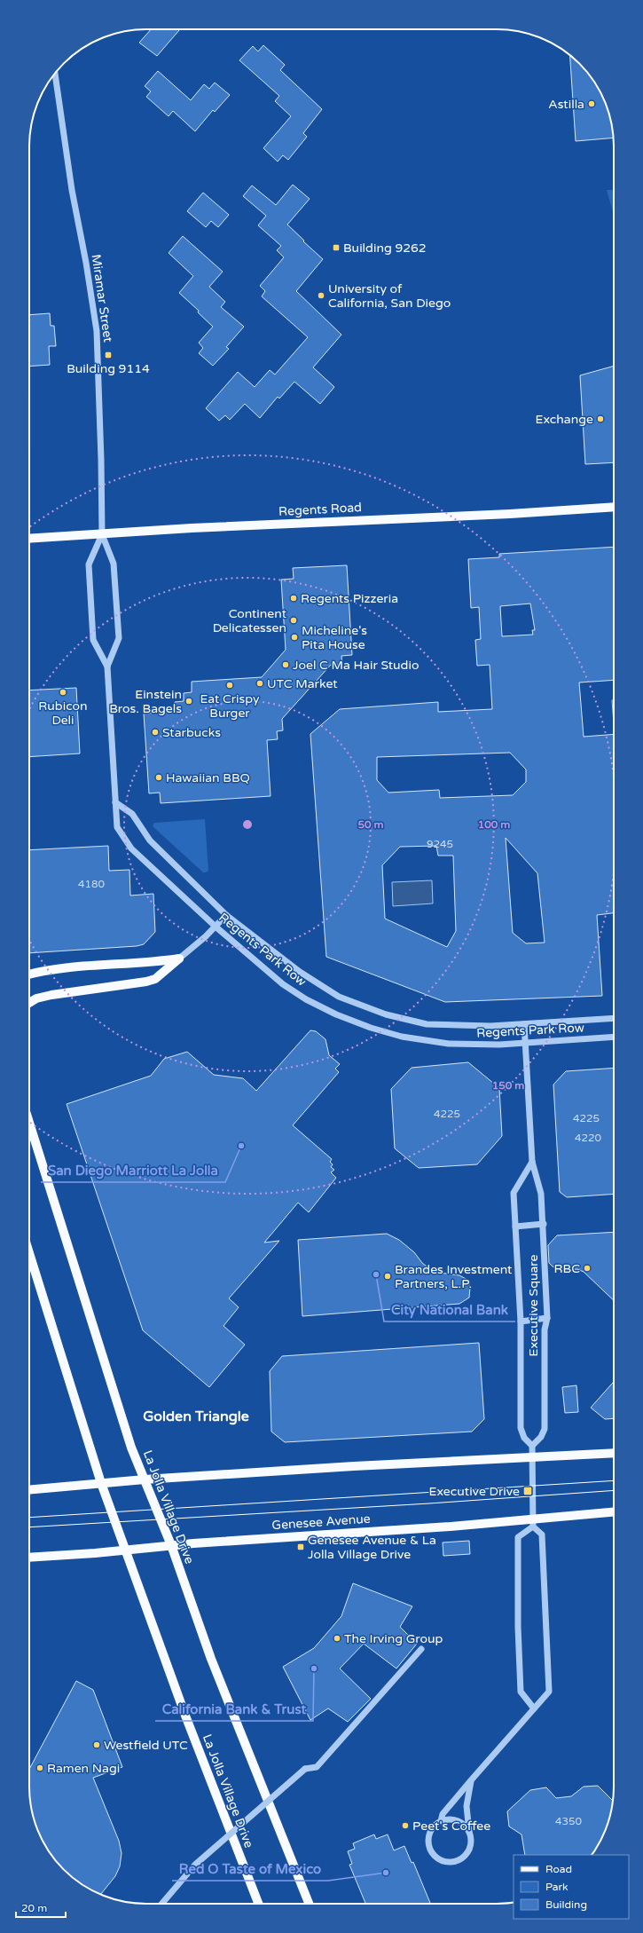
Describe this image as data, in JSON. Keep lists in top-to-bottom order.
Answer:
{
  "streets": {
    "main road": ["Regents Road", "La Jolla Village Drive", "Genesee Avenue"],
    "street": ["Miramar Street", "Regents Park Row", "Executive Square"]
  },
  "crossings": [
    ["Miramar Street", "Regents Road"],
    ["Miramar Street", "Regents Park Row"],
    ["Regents Road", "Regents Park Row"],
    ["Regents Park Row", "Executive Square"],
    ["La Jolla Village Drive", "Genesee Avenue"]
  ],
  "districts": ["Golden Triangle"],
  "places": {
    "other": [
      "Astilla",
      "University of California, San Diego",
      "Exchange",
      "Regents Pizzeria",
      "Continent Delicatessen",
      "Micheline's Pita House",
      "Joel C Ma Hair Studio",
      "UTC Market",
      "Eat Crispy Burger",
      "Rubicon Deli",
      "Einstein Bros. Bagels",
      "Starbucks",
      "Hawaiian BBQ",
      "San Diego Marriott La Jolla",
      "RBC",
      "City National Bank",
      "Brandes Investment Partners, L.P.",
      "The Irving Group",
      "California Bank & Trust",
      "Westfield UTC",
      "Ramen Nagi",
      "Peet's Coffee",
      "Red O Taste of Mexico"
    ],
    "transit": [
      "Building 9262",
      "Building 9114",
      "Executive Drive",
      "Genesee Avenue & La Jolla Village Drive"
    ]
  },
  "house_numbers": [
    "9245",
    "4180",
    "4225",
    "4225",
    "4220",
    "4350"
  ],
  "legend": ["Road", "Park", "Building"],
  "scale_bar": "20 m",
  "rings": ["50 m", "100 m", "150 m"]
}
